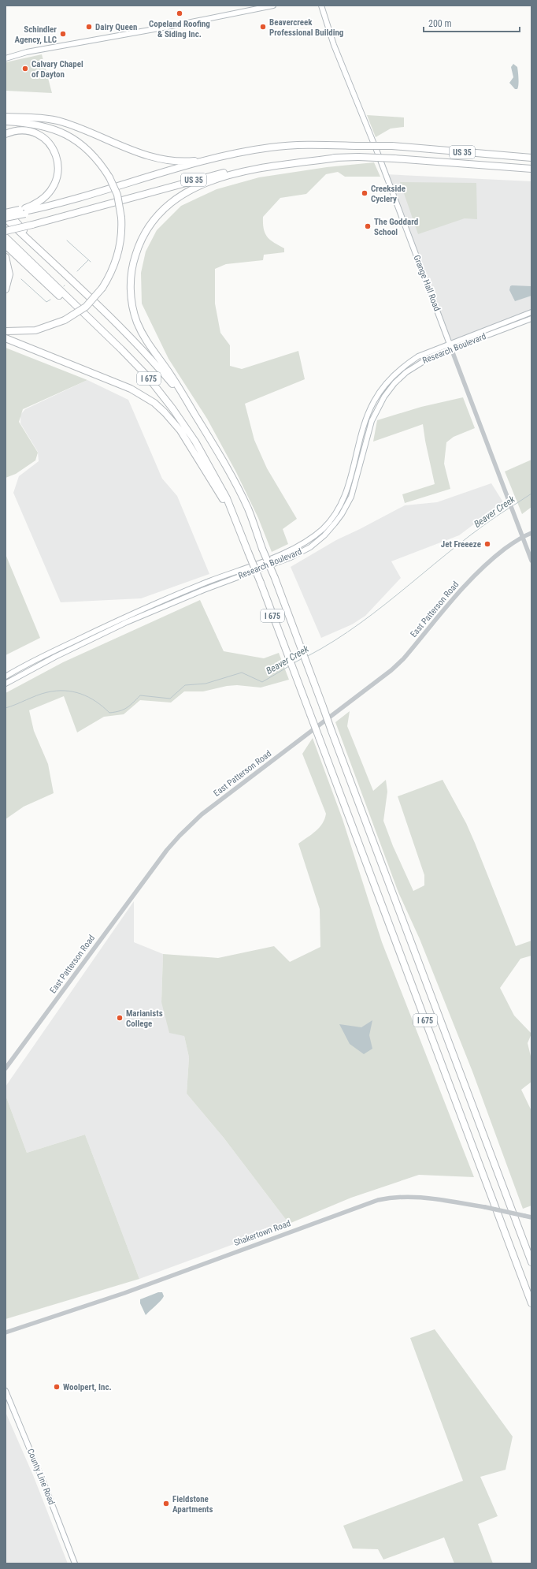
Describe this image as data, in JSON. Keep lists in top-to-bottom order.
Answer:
{
  "streets": {
    "highway": ["US 35", "I 675"],
    "main road": ["Grange Hall Road", "Research Boulevard", "County Line Road"],
    "street": ["East Patterson Road", "Shakertown Road"]
  },
  "crossings": [
    ["US 35", "I 675"],
    ["Grange Hall Road", "Research Boulevard"],
    ["Grange Hall Road", "East Patterson Road"]
  ],
  "water": ["Beaver Creek"],
  "places": [
    "Copeland Roofing & Siding Inc.",
    "Dairy Queen",
    "Beavercreek Professional Building",
    "Schindler Agency, LLC",
    "Calvary Chapel of Dayton",
    "Creekside Cyclery",
    "The Goddard School",
    "Jet Freeeze",
    "Marianists College",
    "Woolpert, Inc.",
    "Fieldstone Apartments"
  ],
  "scale_bar": "200 m"
}
